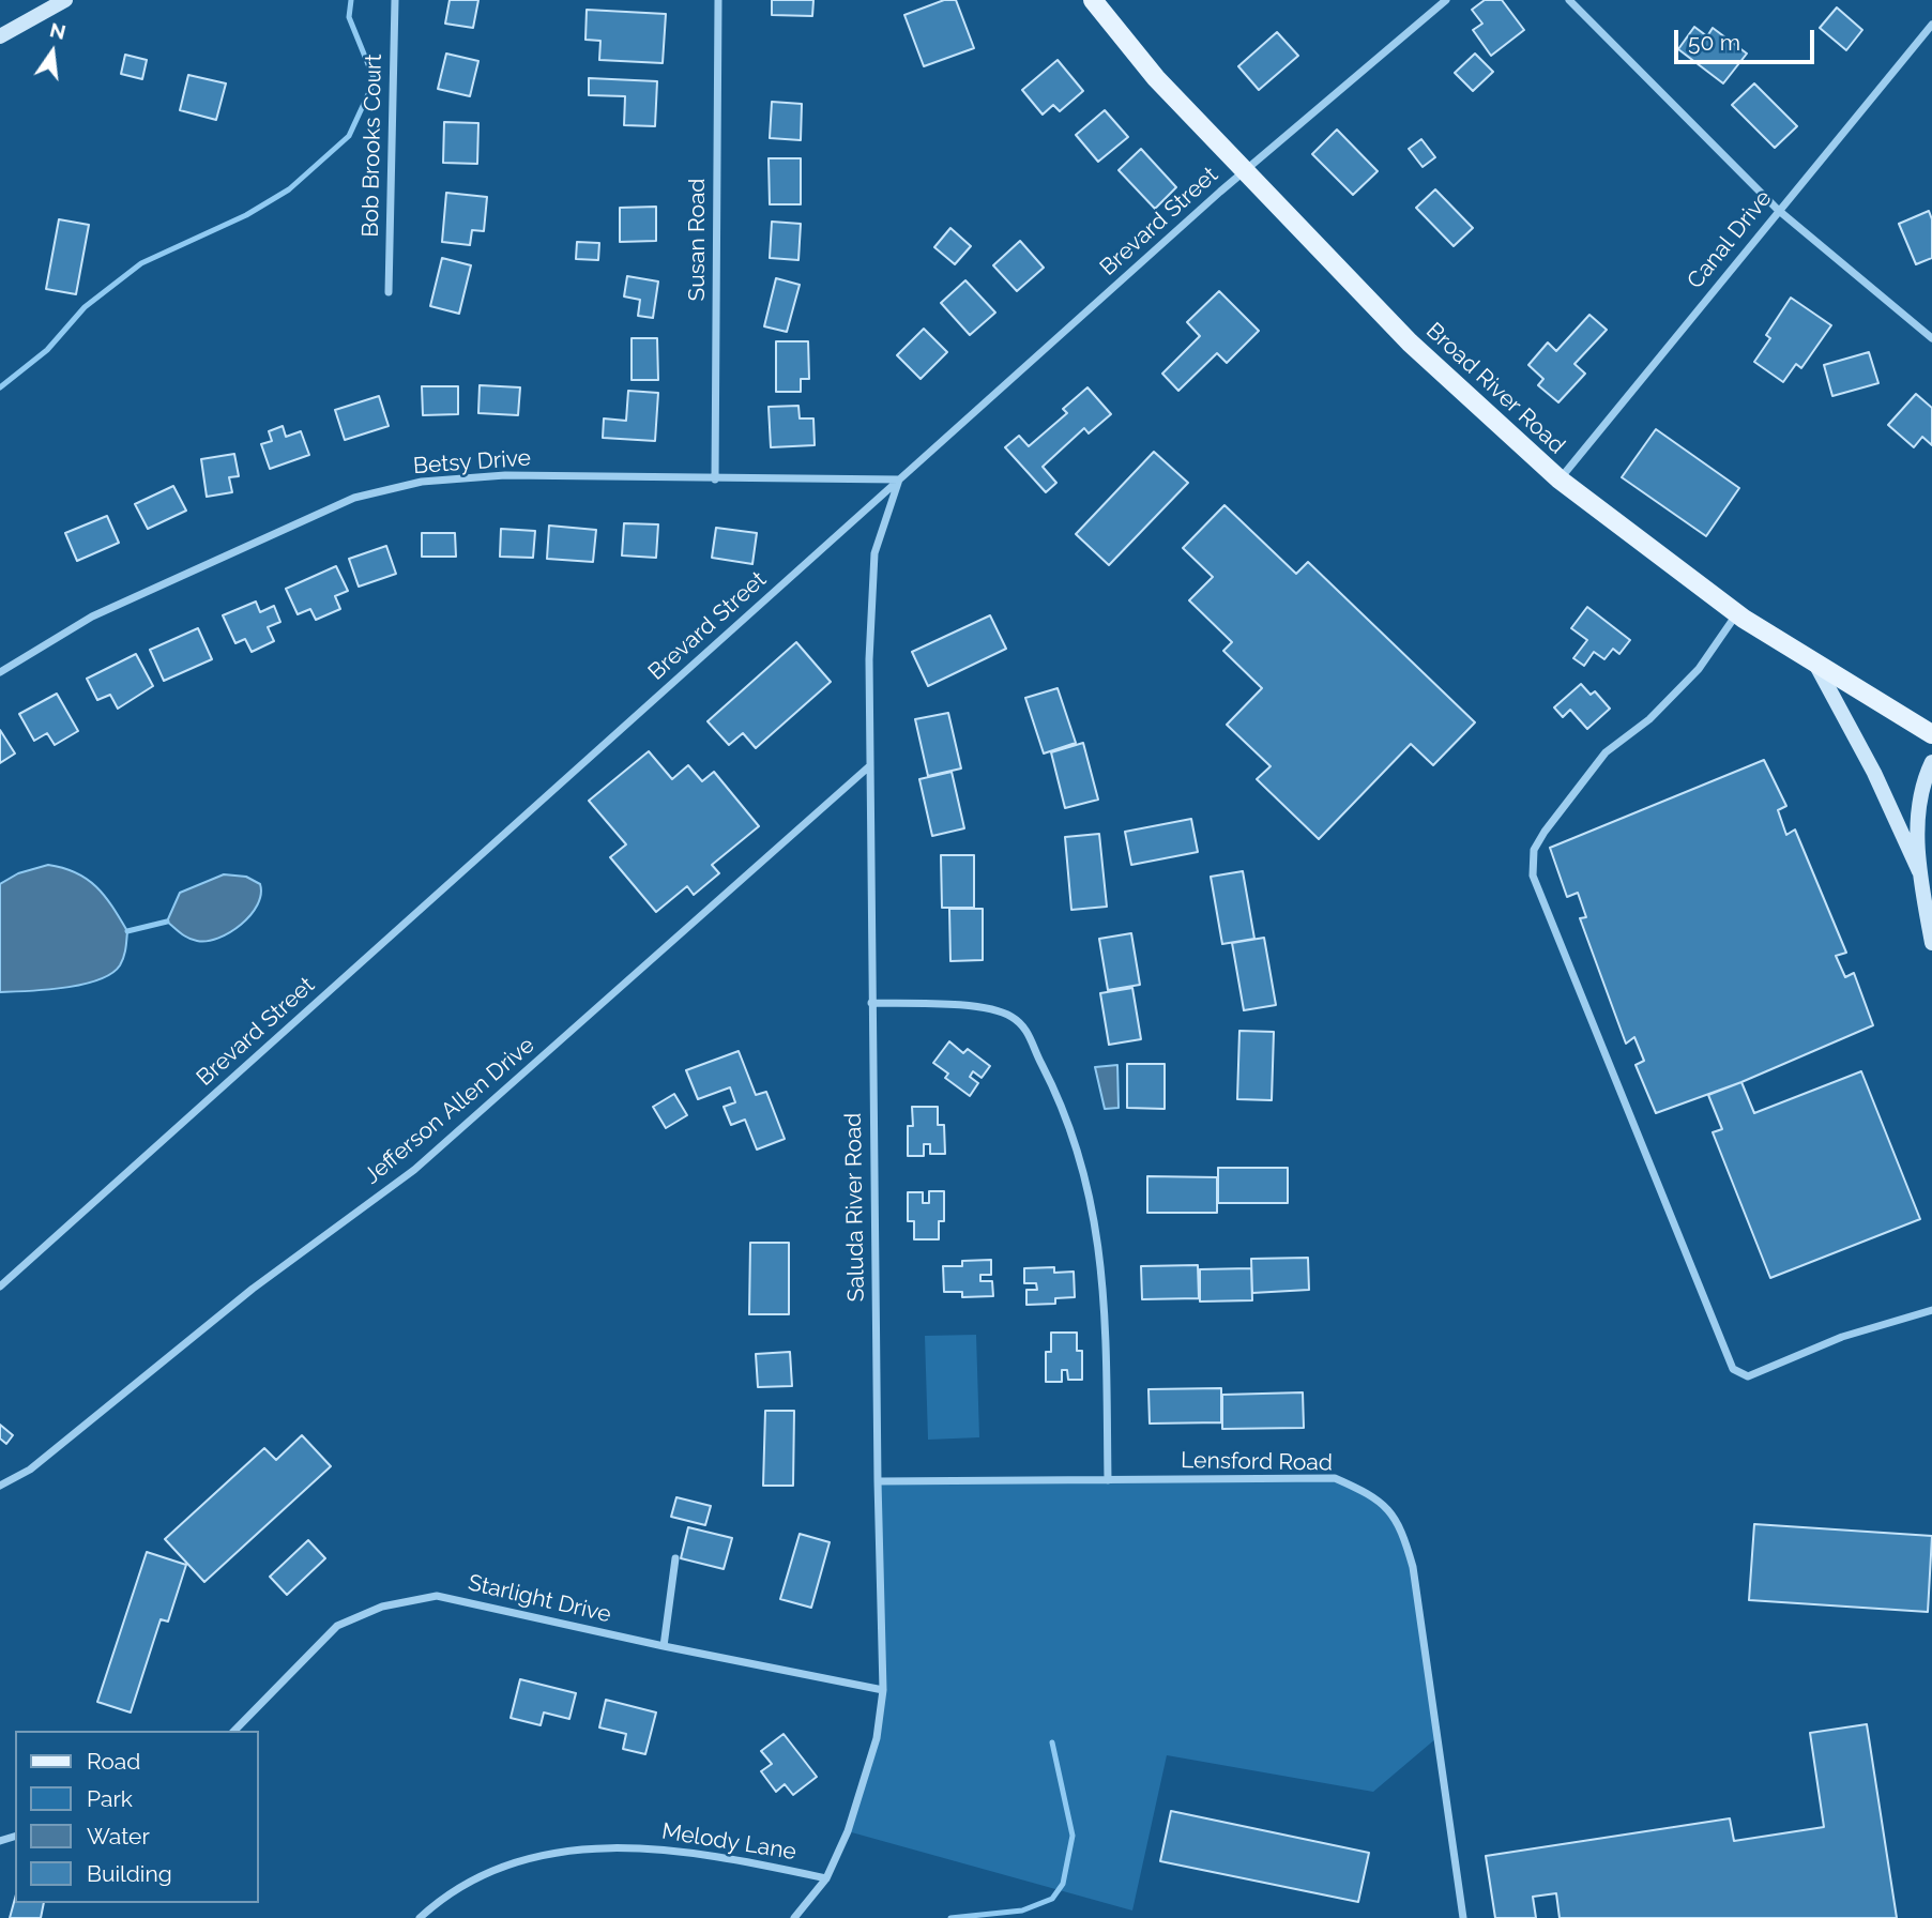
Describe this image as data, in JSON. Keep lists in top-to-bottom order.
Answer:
{
  "streets": {
    "main road": ["Broad River Road"],
    "street": [
      "Bob Brooks Court",
      "Brevard Street",
      "Susan Road",
      "Canal Drive",
      "Betsy Drive",
      "Jefferson Allen Drive",
      "Saluda River Road",
      "Lensford Road",
      "Starlight Drive",
      "Melody Lane"
    ]
  },
  "crossings": [
    ["Brevard Street", "Broad River Road"],
    ["Brevard Street", "Betsy Drive"],
    ["Brevard Street", "Saluda River Road"],
    ["Susan Road", "Betsy Drive"],
    ["Canal Drive", "Broad River Road"],
    ["Betsy Drive", "Saluda River Road"],
    ["Jefferson Allen Drive", "Saluda River Road"],
    ["Saluda River Road", "Lensford Road"],
    ["Saluda River Road", "Starlight Drive"],
    ["Saluda River Road", "Melody Lane"]
  ],
  "legend": [
    "Road",
    "Park",
    "Water",
    "Building"
  ],
  "scale_bar": "50 m",
  "north": "top"
}
